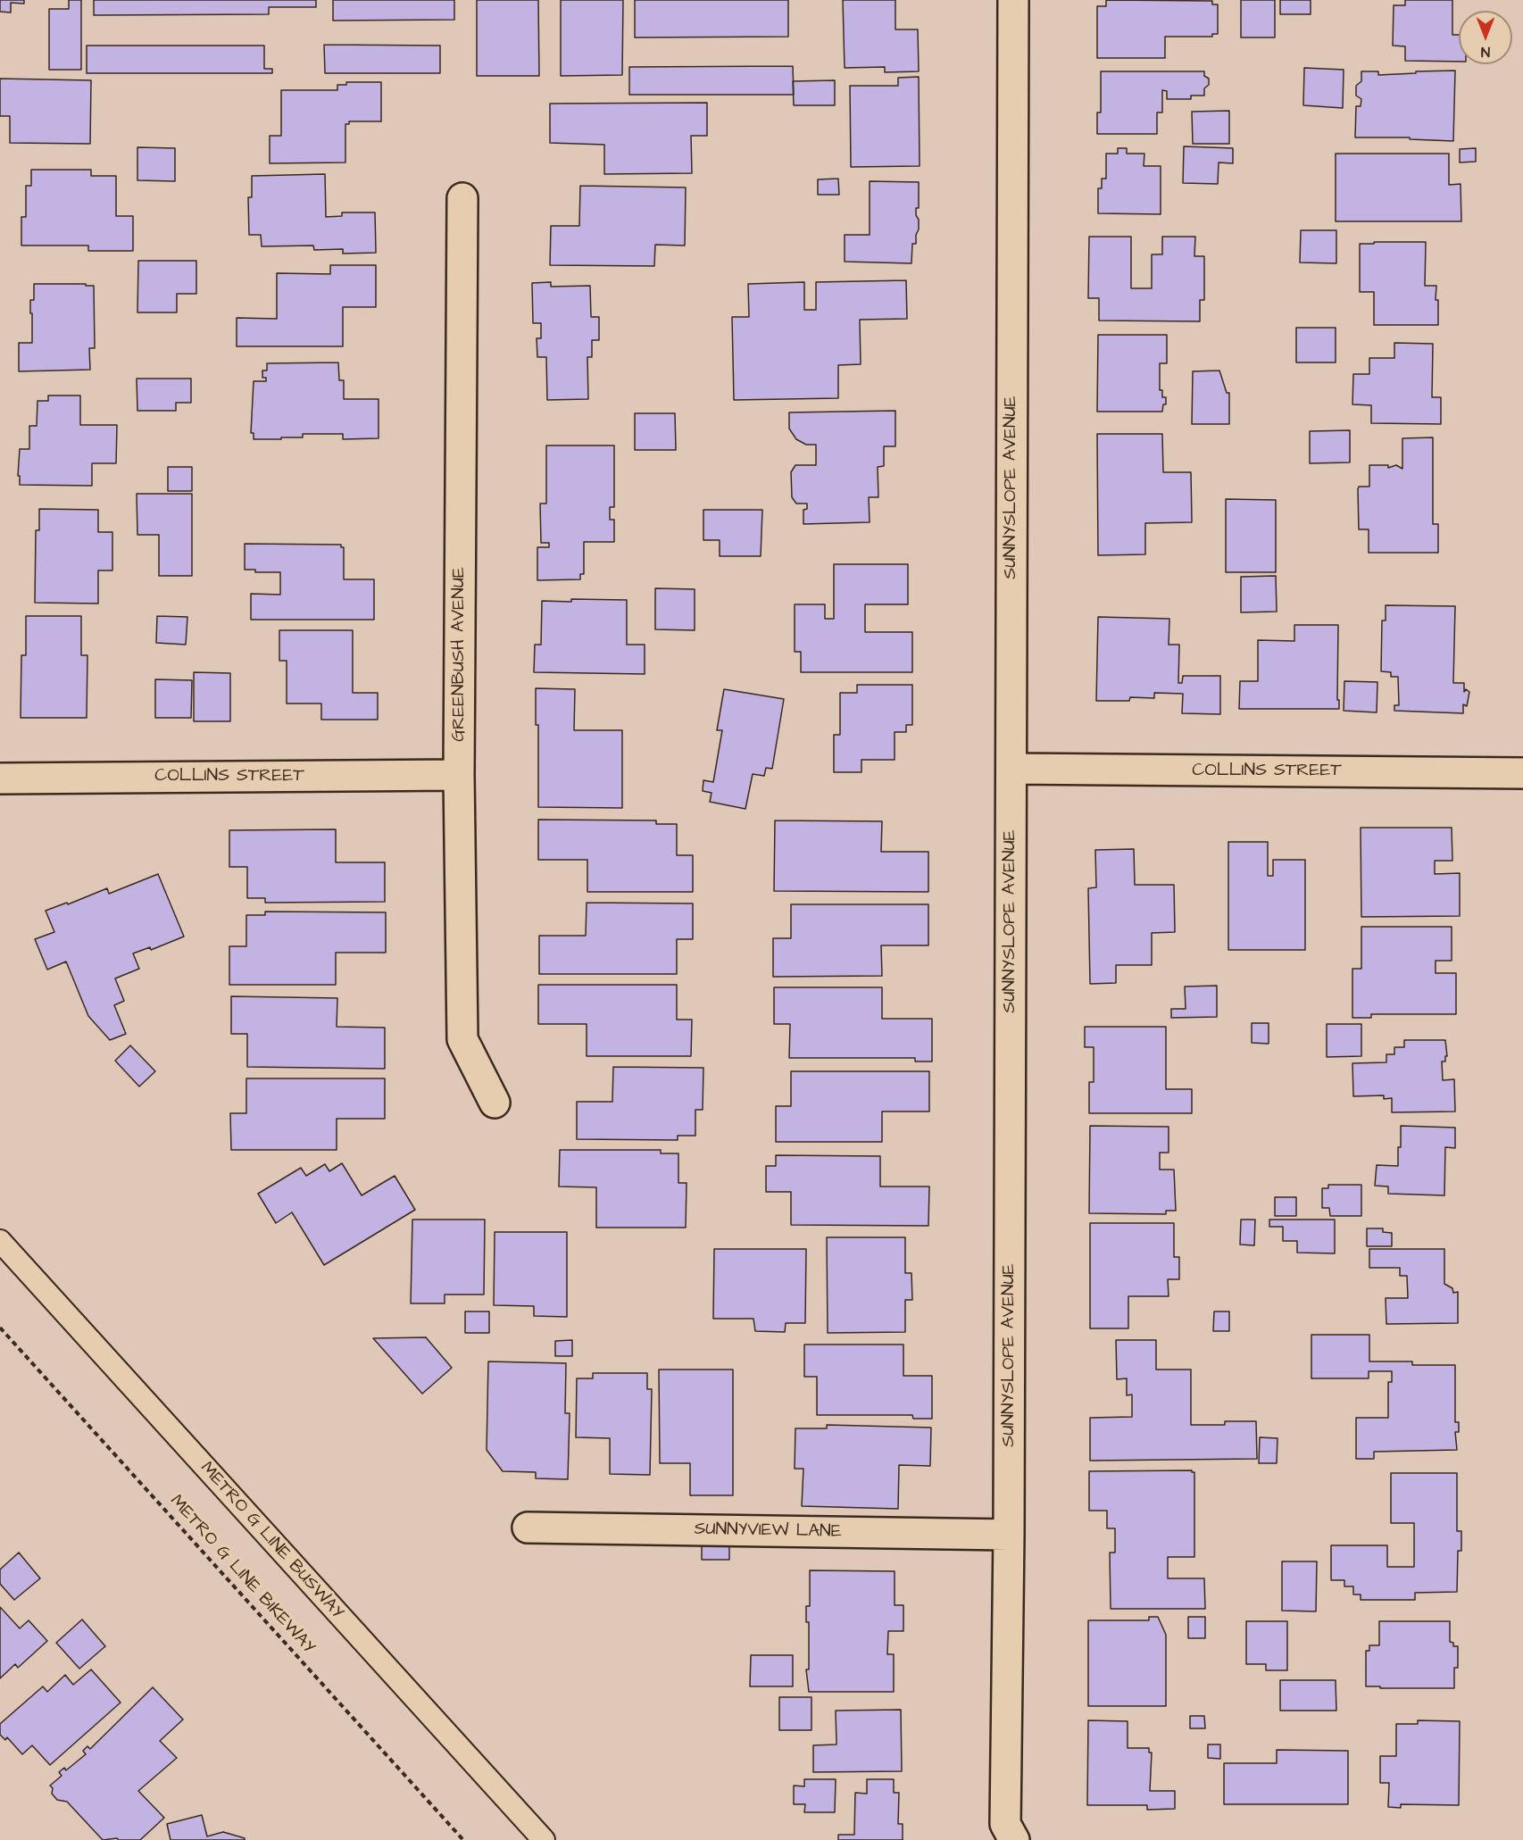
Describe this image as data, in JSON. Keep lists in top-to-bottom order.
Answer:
{
  "streets": {
    "street": [
      "SUNNYSLOPE AVENUE",
      "GREENBUSH AVENUE",
      "COLLINS STREET",
      "SUNNYVIEW LANE"
    ],
    "lane": ["METRO G LINE BUSWAY"],
    "path": ["METRO G LINE BIKEWAY"]
  },
  "crossings": [
    ["SUNNYSLOPE AVENUE", "COLLINS STREET"],
    ["SUNNYSLOPE AVENUE", "SUNNYVIEW LANE"],
    ["GREENBUSH AVENUE", "COLLINS STREET"]
  ],
  "north": "bottom"
}
